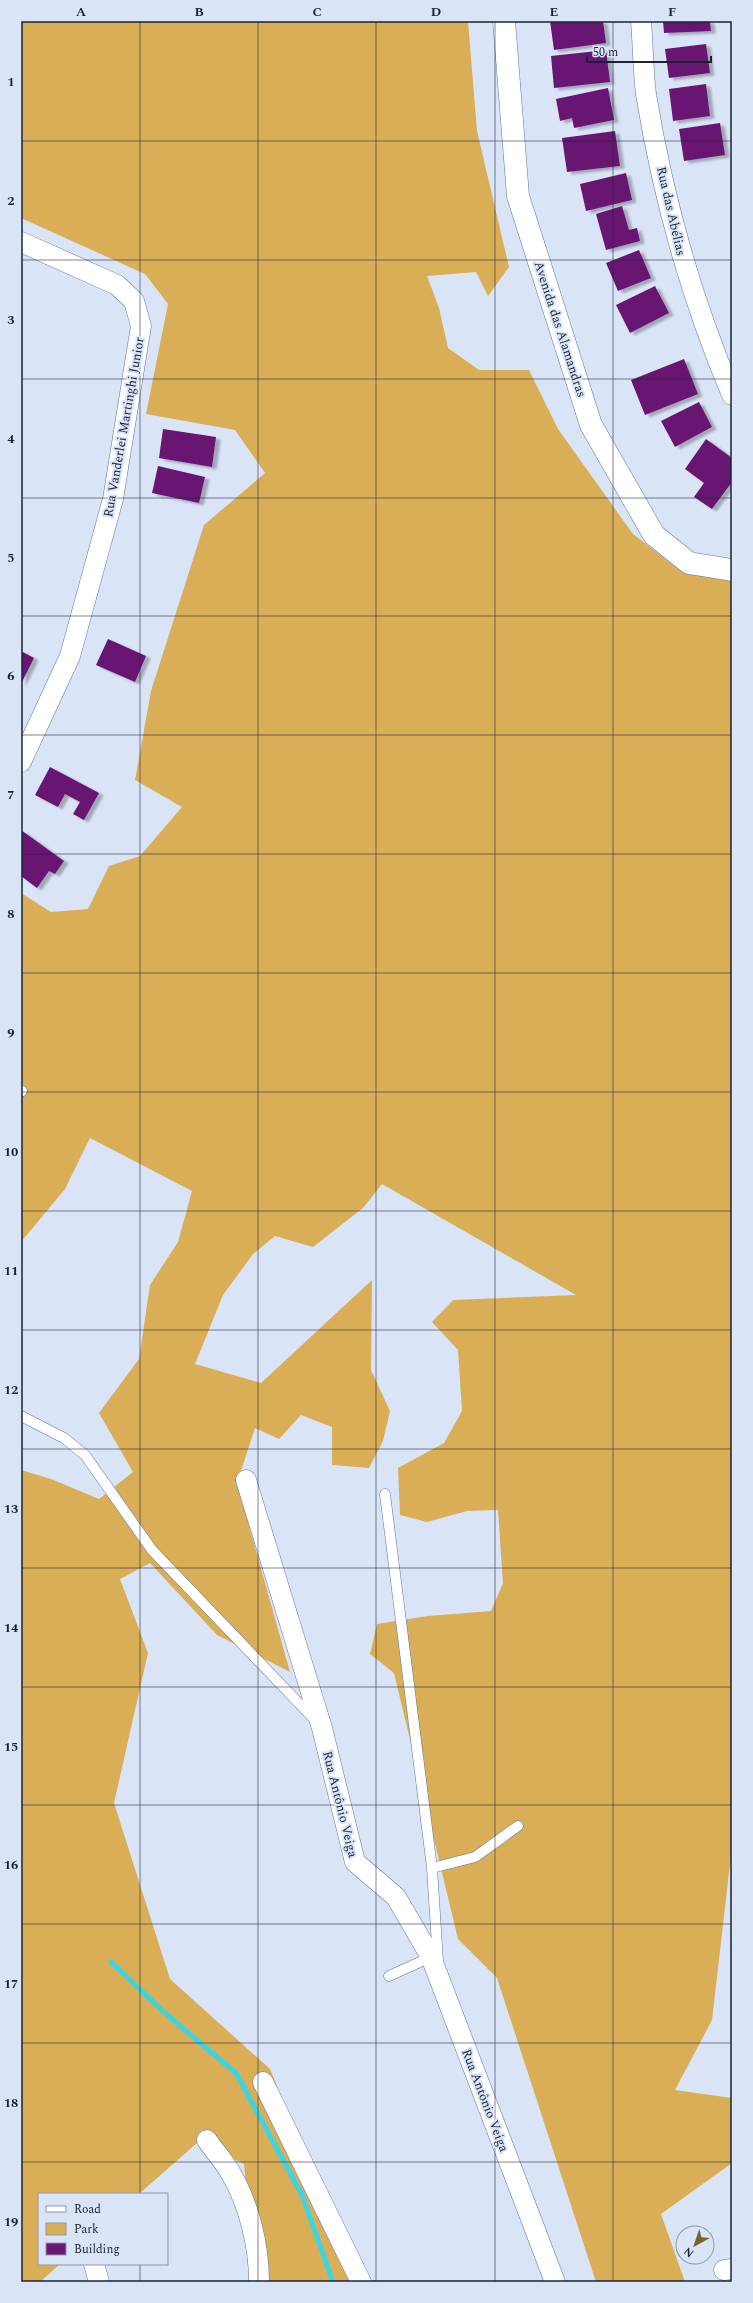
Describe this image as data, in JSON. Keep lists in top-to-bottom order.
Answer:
{
  "streets": {
    "street": [
      "Rua das Abélias",
      "Avenida das Alamandras",
      "Rua Vanderlei Martinghi Junior",
      "Rua Antônio Veiga"
    ]
  },
  "legend": ["Road", "Park", "Building"],
  "scale_bar": "50 m",
  "north": "bottom left",
  "grid": {
    "columns": [
      "A",
      "B",
      "C",
      "D",
      "E",
      "F"
    ],
    "rows": [
      "1",
      "2",
      "3",
      "4",
      "5",
      "6",
      "7",
      "8",
      "9",
      "10",
      "11",
      "12",
      "13",
      "14",
      "15",
      "16",
      "17",
      "18",
      "19"
    ]
  }
}
